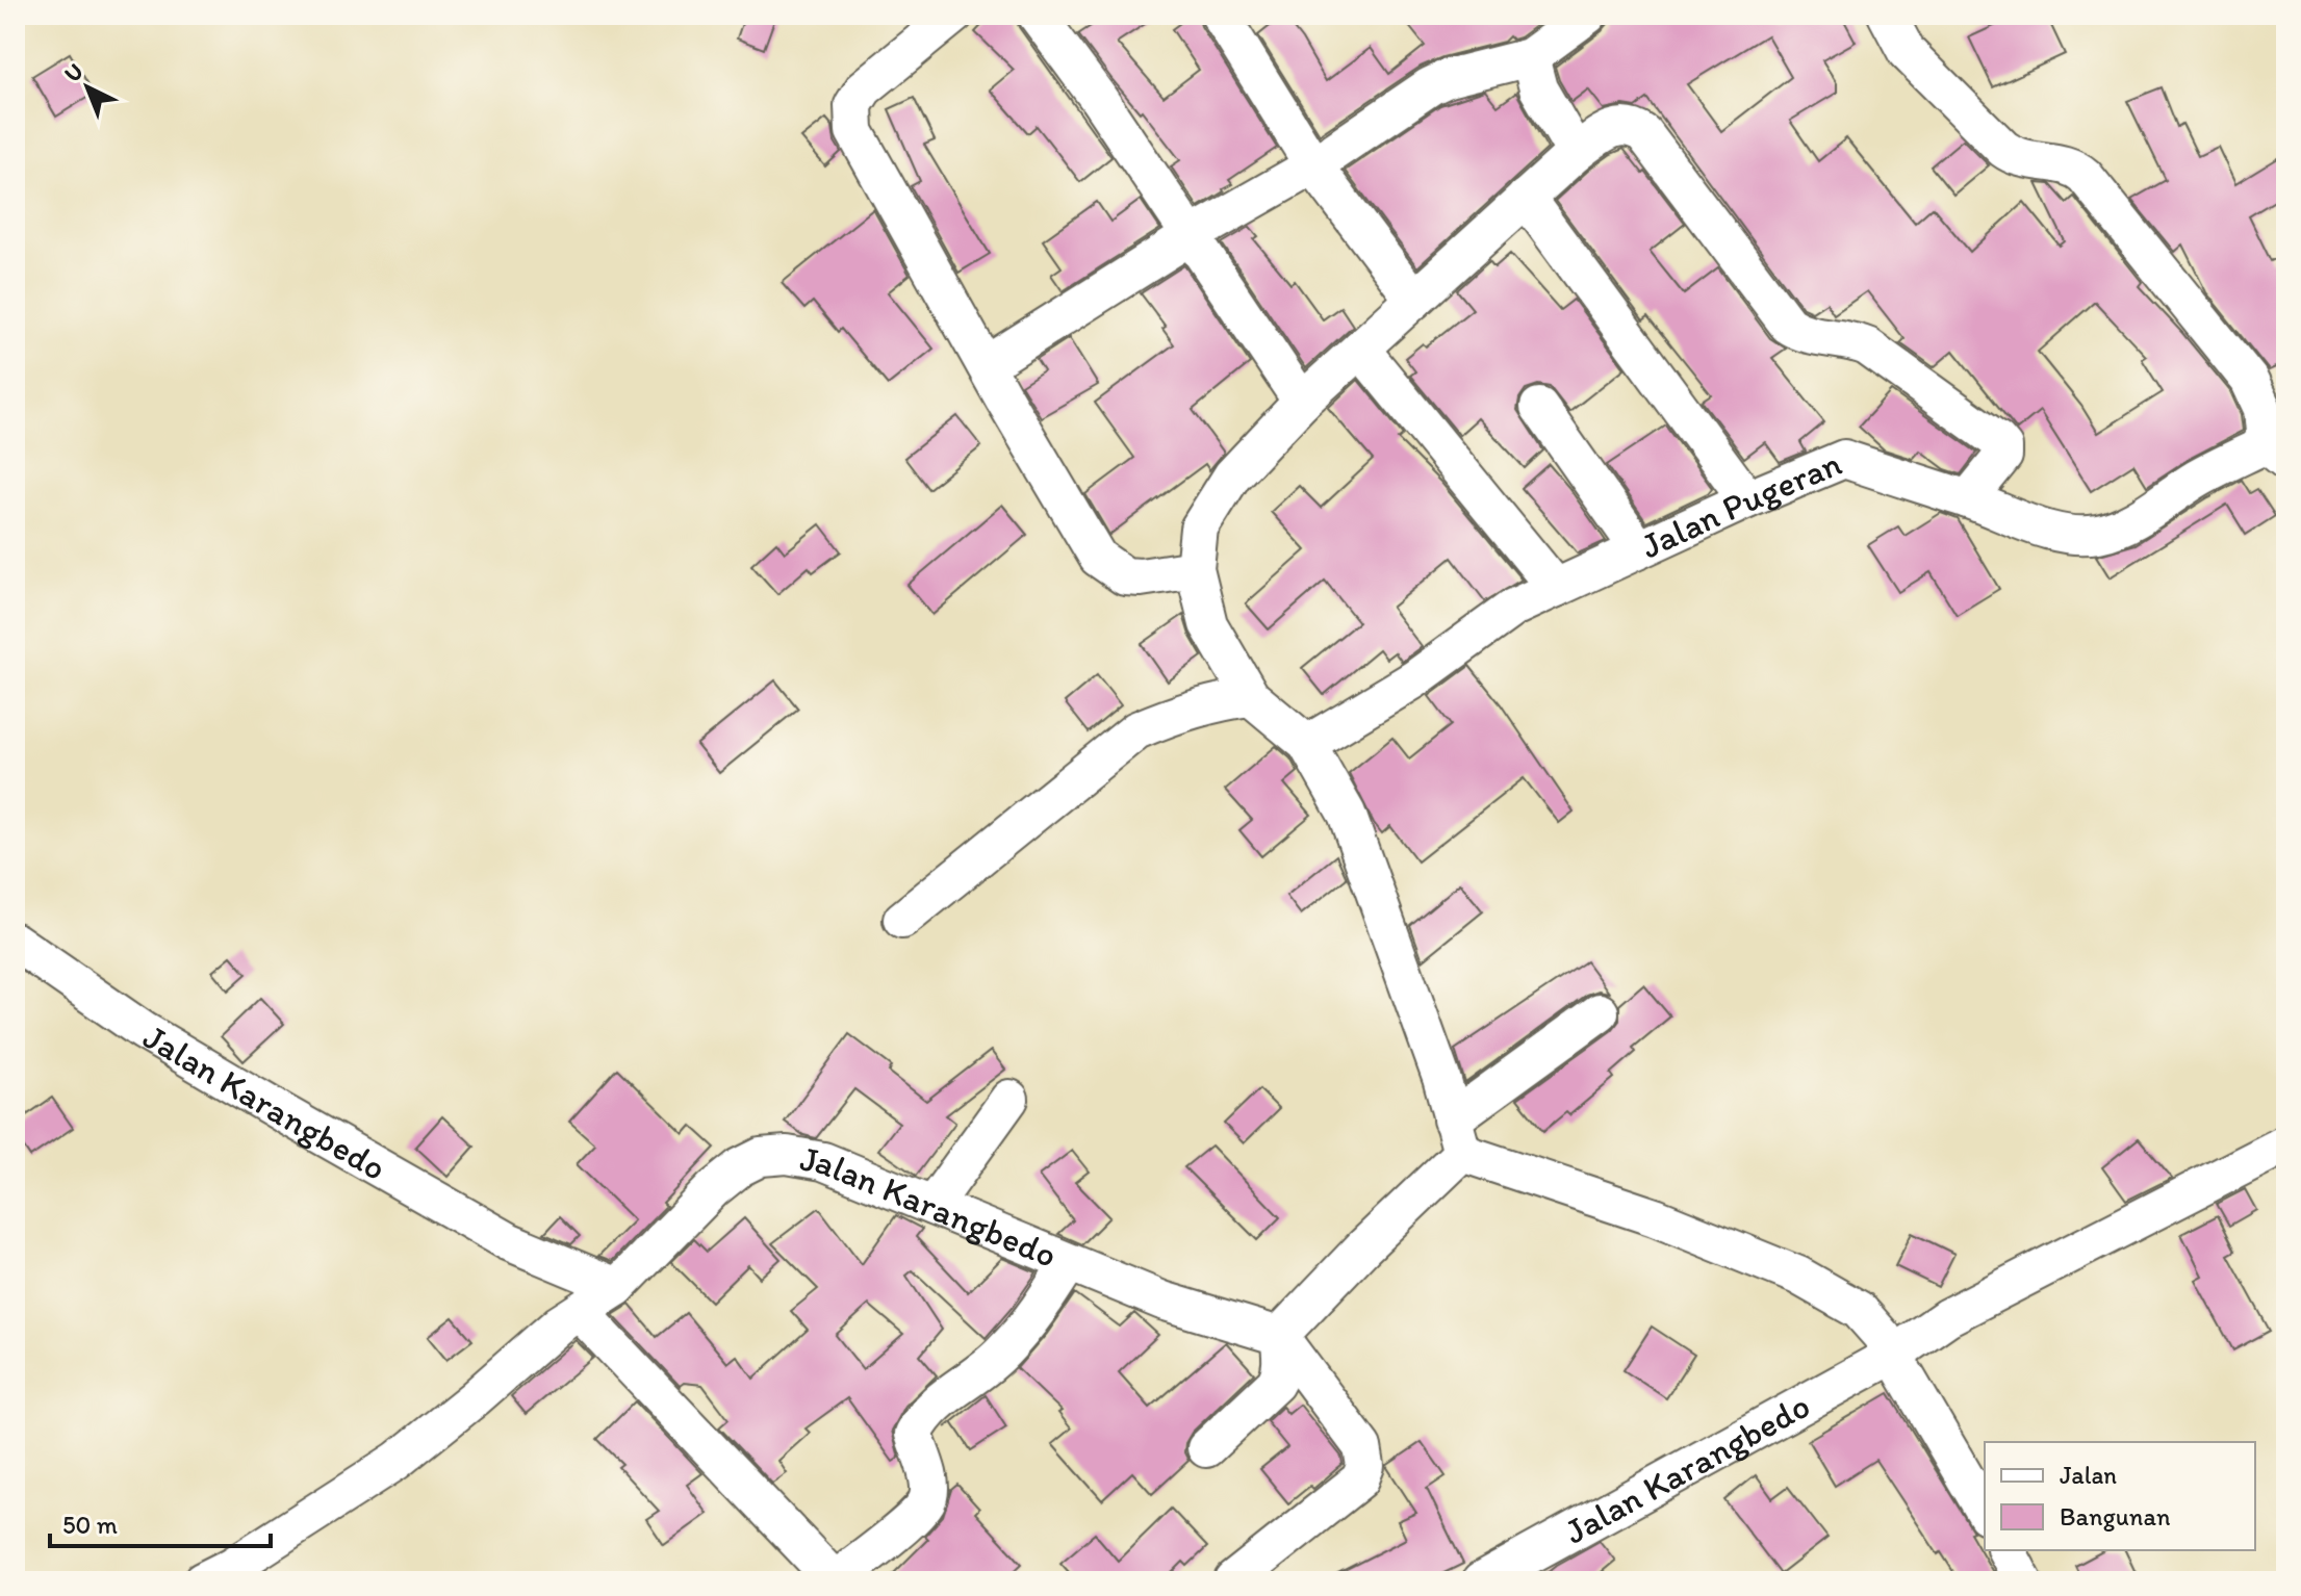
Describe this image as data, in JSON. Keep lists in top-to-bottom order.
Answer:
{
  "streets": {
    "street": ["Jalan Pugeran", "Jalan Karangbedo"]
  },
  "legend": ["Jalan", "Bangunan"],
  "scale_bar": "50 m",
  "north": "top left"
}
